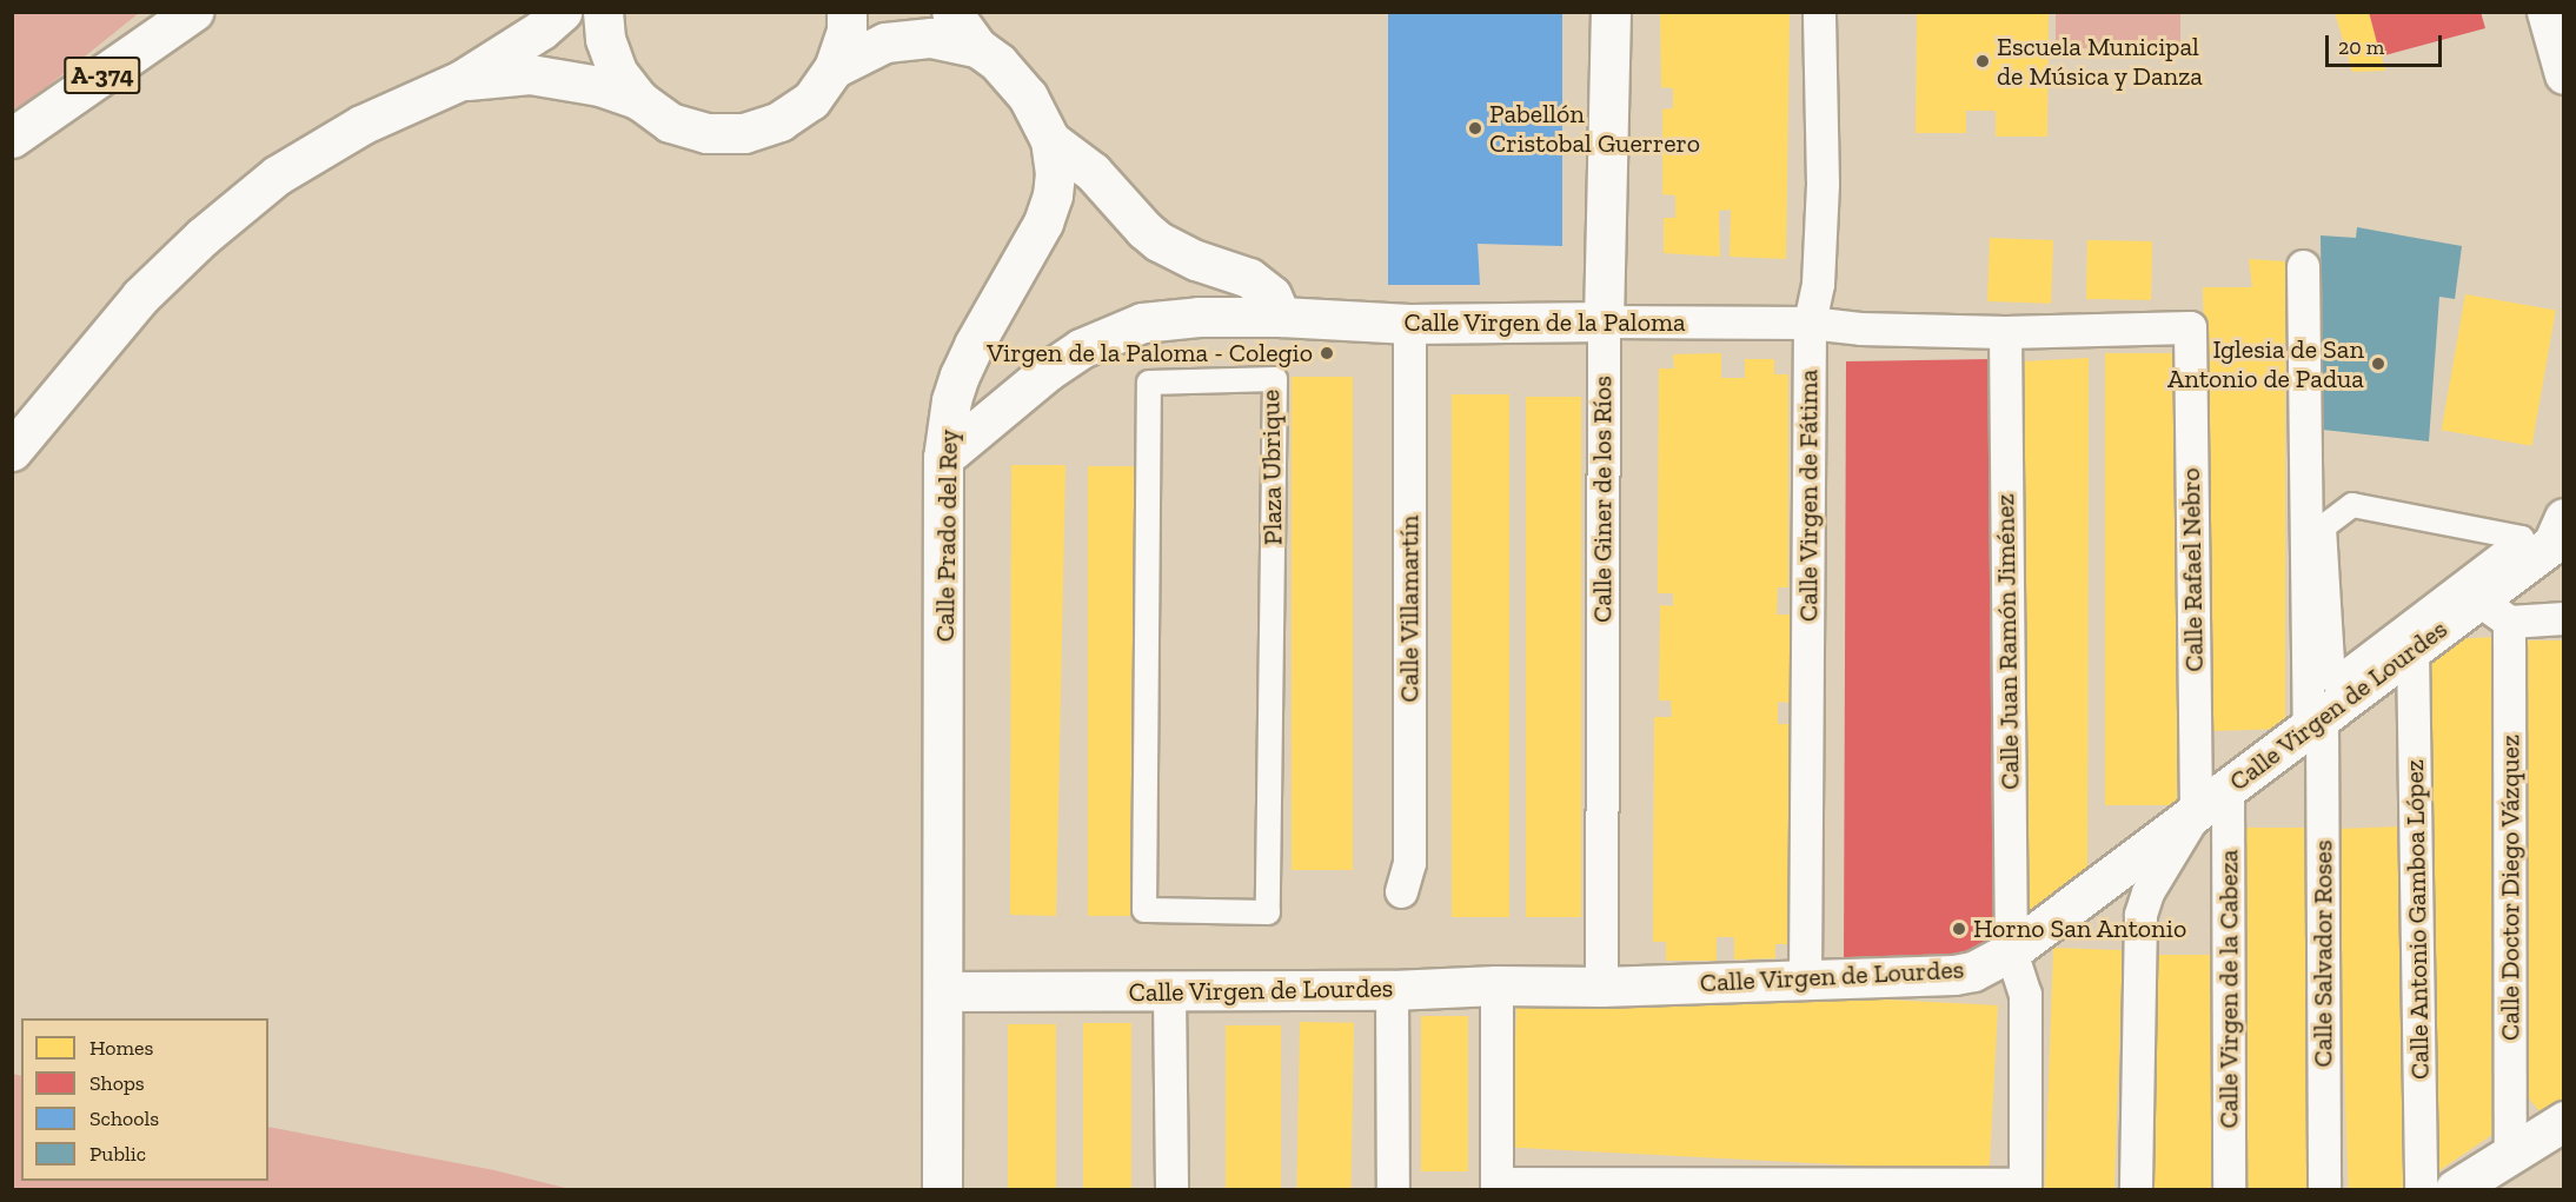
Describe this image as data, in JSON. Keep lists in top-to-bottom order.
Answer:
{
  "streets": {
    "street": [
      "A-374",
      "Calle Virgen de la Paloma",
      "Plaza Ubrique",
      "Calle Virgen de Fátima",
      "Calle Giner de los Ríos",
      "Calle Prado del Rey",
      "Calle Rafael Nebro",
      "Calle Villamartín",
      "Calle Juan Ramón Jiménez",
      "Calle Virgen de Lourdes",
      "Calle Doctor Diego Vázquez",
      "Calle Antonio Gamboa López",
      "Calle Salvador Roses",
      "Calle Virgen de la Cabeza"
    ]
  },
  "crossings": [
    ["Calle Virgen de la Paloma", "Calle Virgen de Fátima"],
    ["Calle Virgen de la Paloma", "Calle Giner de los Ríos"],
    ["Calle Virgen de la Paloma", "Calle Prado del Rey"],
    ["Calle Virgen de la Paloma", "Calle Rafael Nebro"],
    ["Calle Virgen de la Paloma", "Calle Villamartín"],
    ["Calle Virgen de la Paloma", "Calle Juan Ramón Jiménez"],
    ["Calle Virgen de Fátima", "Calle Virgen de Lourdes"],
    ["Calle Giner de los Ríos", "Calle Virgen de Lourdes"],
    ["Calle Prado del Rey", "Calle Virgen de Lourdes"],
    ["Calle Rafael Nebro", "Calle Virgen de Lourdes"],
    ["Calle Juan Ramón Jiménez", "Calle Virgen de Lourdes"],
    ["Calle Virgen de Lourdes", "Calle Doctor Diego Vázquez"],
    ["Calle Virgen de Lourdes", "Calle Antonio Gamboa López"],
    ["Calle Virgen de Lourdes", "Calle Salvador Roses"],
    ["Calle Virgen de Lourdes", "Calle Virgen de la Cabeza"]
  ],
  "places": [
    "Escuela Municipal de Música y Danza",
    "Pabellón Cristobal Guerrero",
    "Virgen de la Paloma - Colegio",
    "Iglesia de San Antonio de Padua",
    "Horno San Antonio"
  ],
  "legend": [
    "Homes",
    "Shops",
    "Schools",
    "Public"
  ],
  "scale_bar": "20 m"
}
